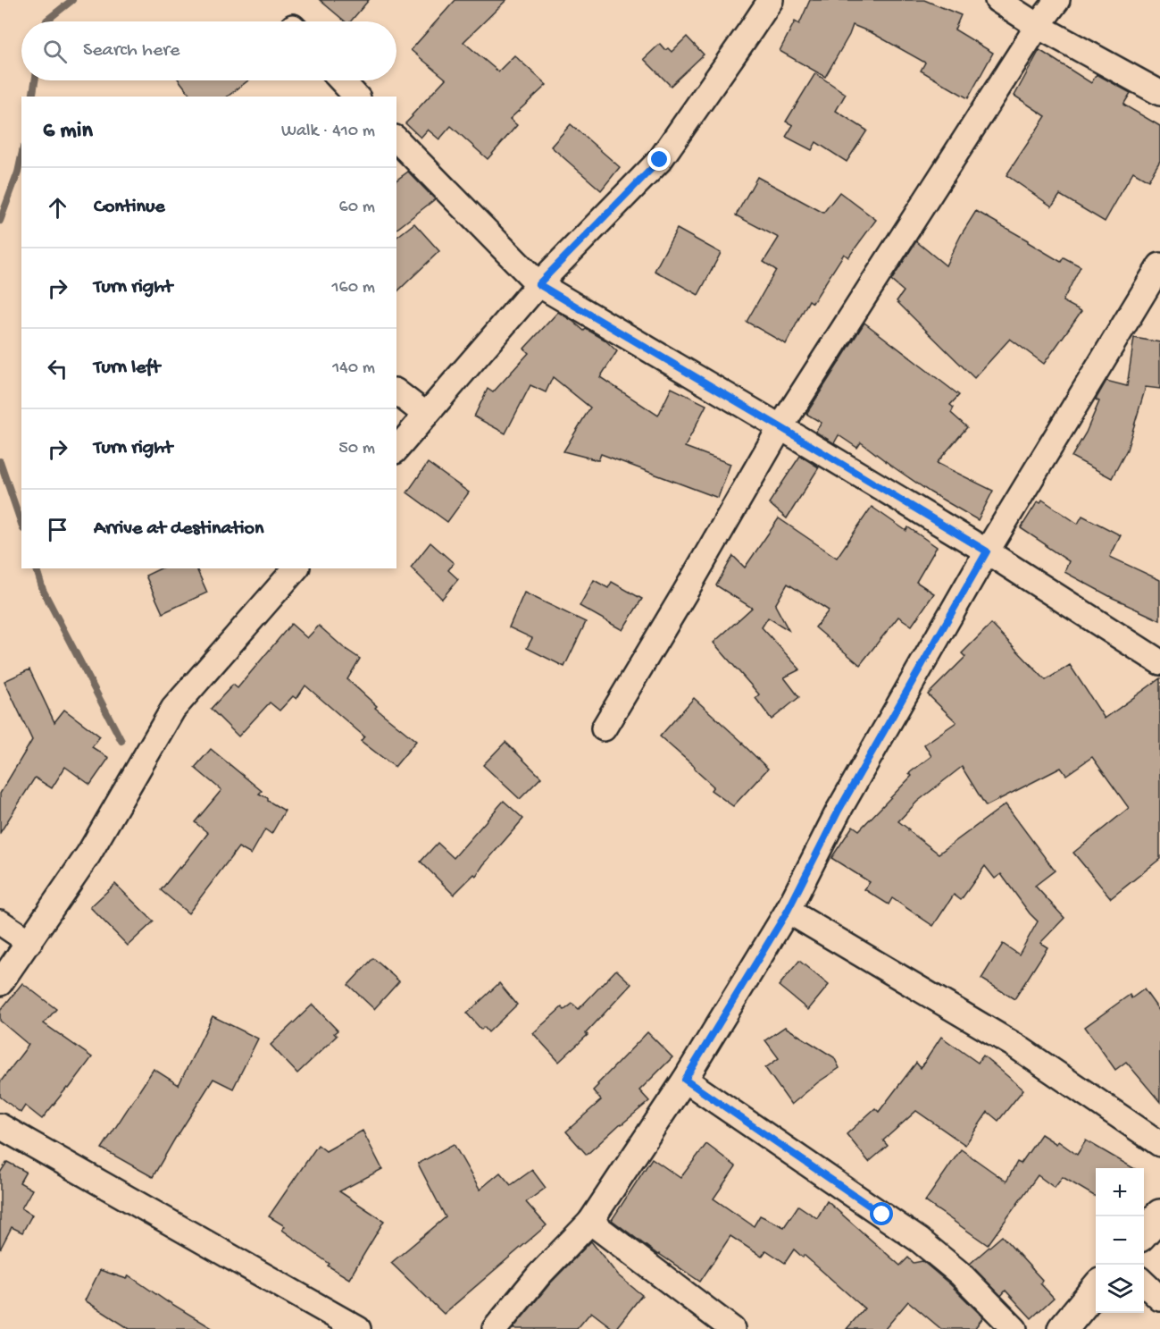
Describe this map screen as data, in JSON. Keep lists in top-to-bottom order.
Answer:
{
  "page": {
    "search": "Search here",
    "heading": ["6 min", "Walk · 410 m"],
    "list": [
      ["Continue", "60 m"],
      ["Turn right", "160 m"],
      ["Turn left", "140 m"],
      ["Turn right", "50 m"],
      "Arrive at destination"
    ],
    "map_buttons": ["+", "−"]
  }
}
